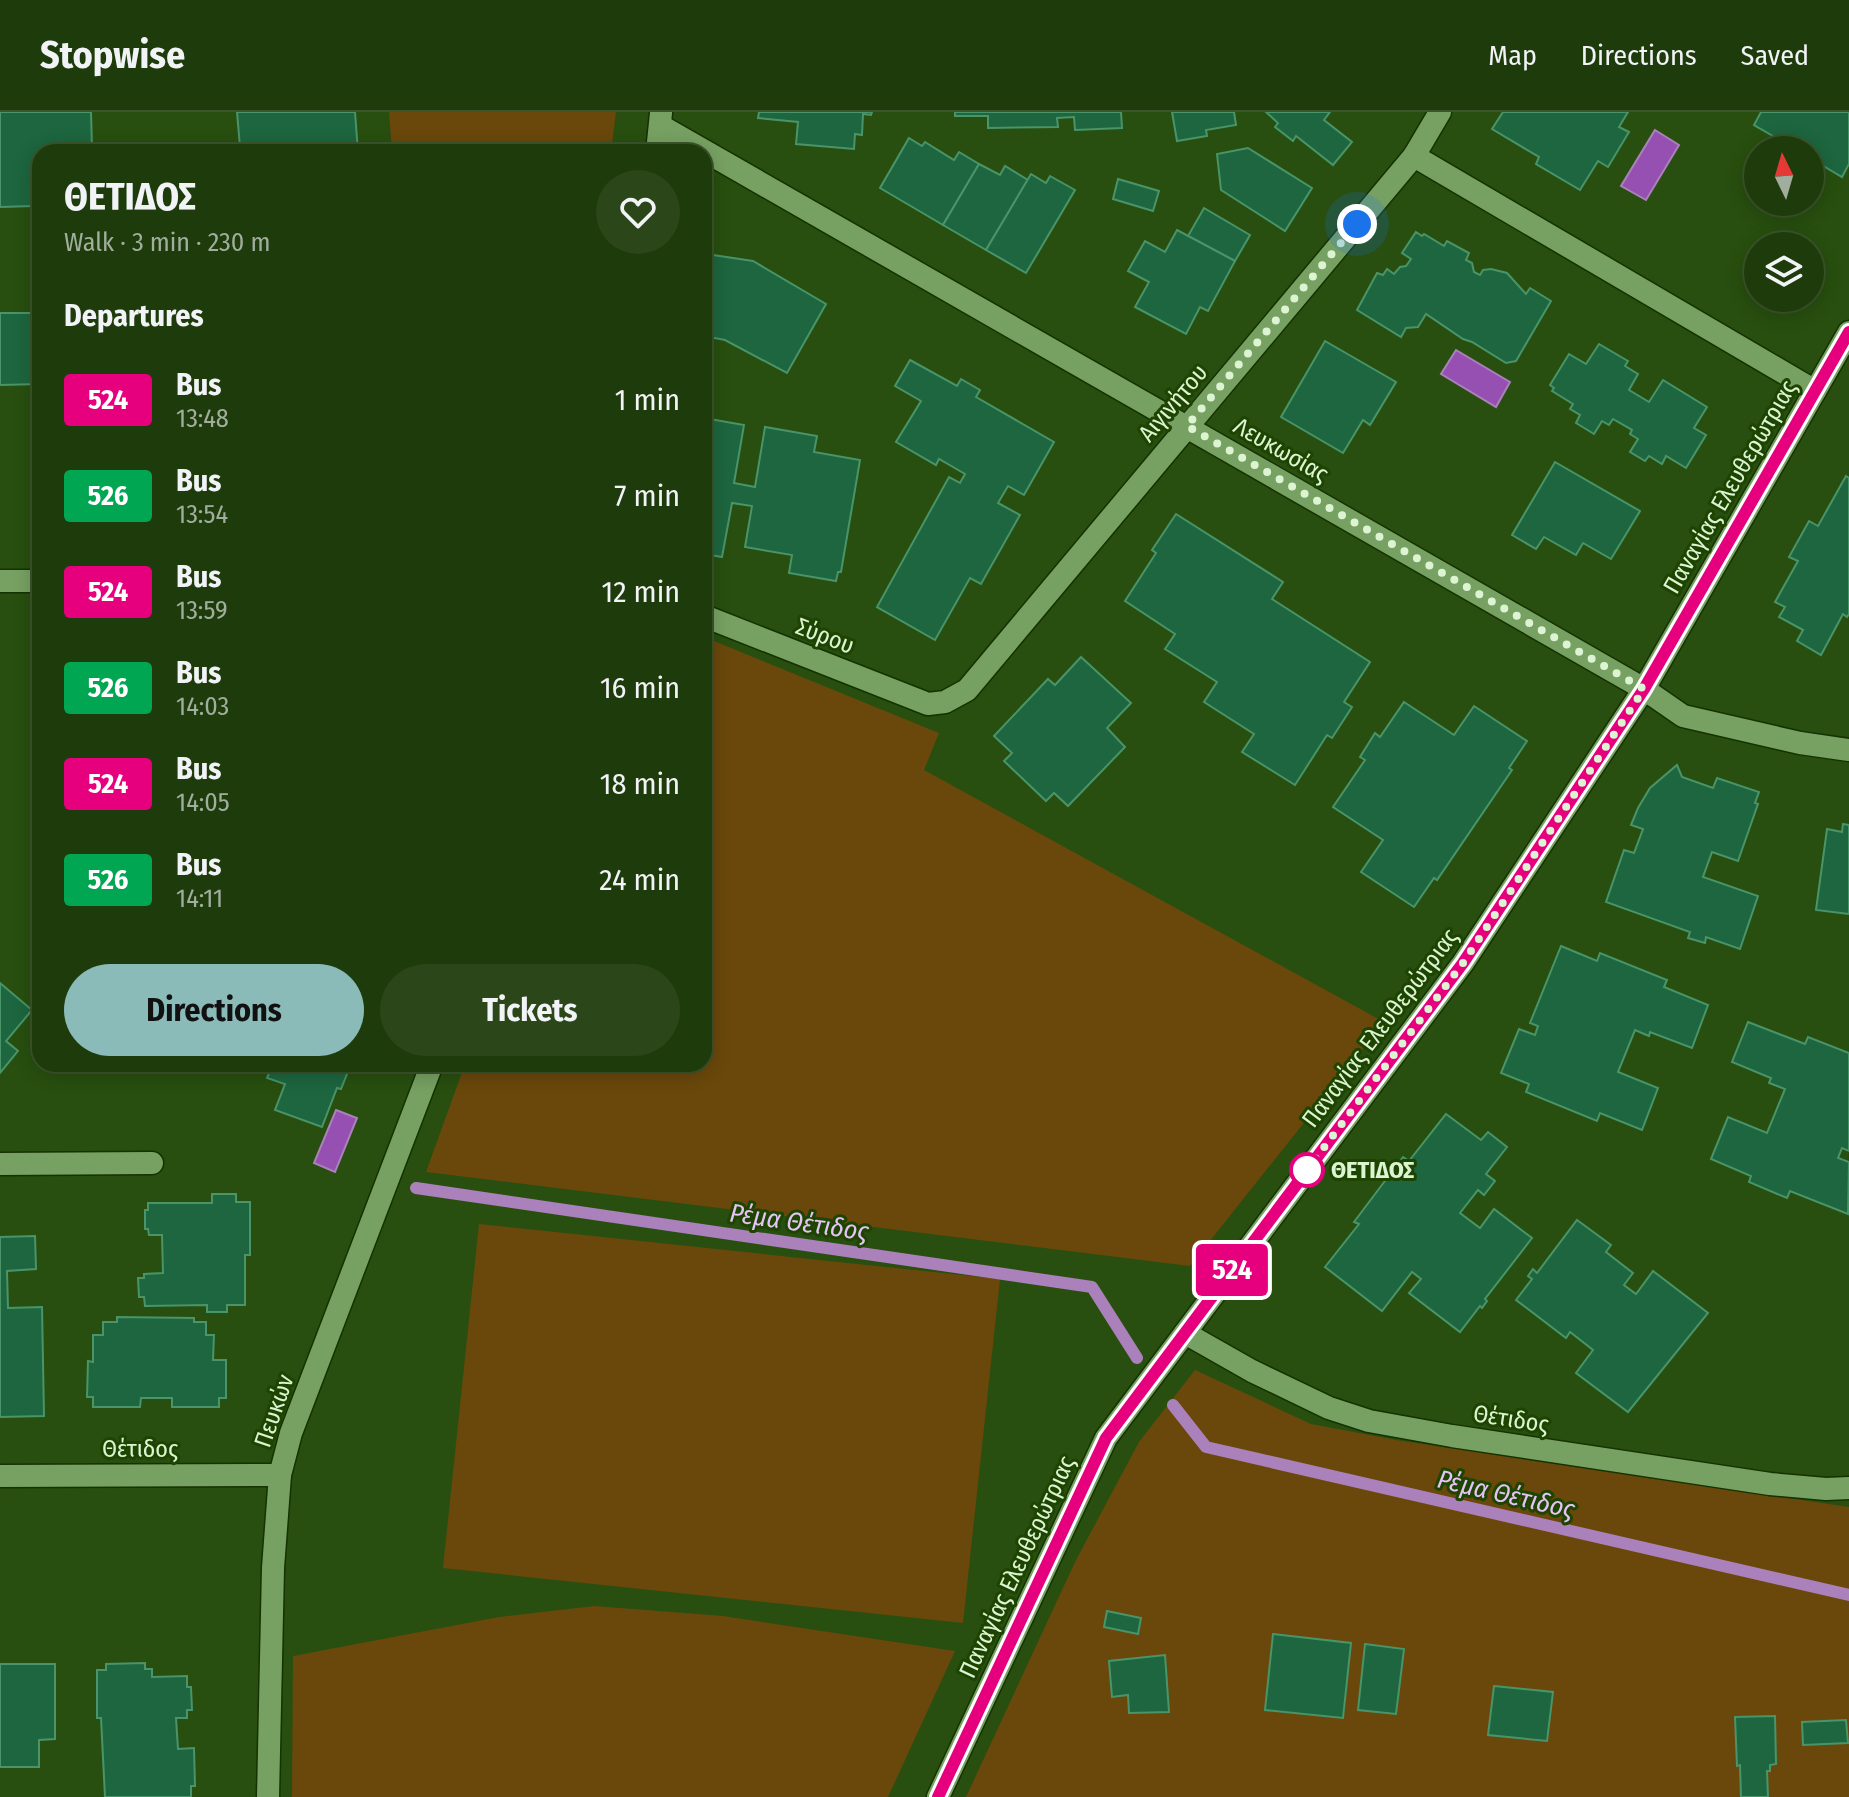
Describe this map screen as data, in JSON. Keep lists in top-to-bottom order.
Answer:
{
  "streets": {
    "street": [
      "Αιγινήτου",
      "Λευκωσίας",
      "Παναγίας Ελευθερώτριας",
      "Σύρου",
      "Πευκών",
      "Θέτιδος"
    ]
  },
  "crossings": [
    ["Αιγινήτου", "Λευκωσίας"],
    ["Αιγινήτου", "Σύρου"],
    ["Λευκωσίας", "Παναγίας Ελευθερώτριας"],
    ["Παναγίας Ελευθερώτριας", "Θέτιδος"],
    ["Πευκών", "Θέτιδος"]
  ],
  "water": ["Ρέμα Θέτιδος"],
  "places": ["ΘΕΤΙΔΟΣ"],
  "lines": ["bus line 524"],
  "north": "top",
  "page": {
    "header": "Stopwise",
    "nav": ["Map", "Directions", "Saved"],
    "on_map": "524",
    "heading": [
      ["ΘΕΤΙΔΟΣ", "Walk · 3 min · 230 m"],
      "Departures"
    ],
    "list": [
      {
        "mark": "524",
        "name": "Bus",
        "note": "13:48",
        "value": "1 min"
      },
      {
        "mark": "526",
        "name": "Bus",
        "note": "13:54",
        "value": "7 min"
      },
      {
        "mark": "524",
        "name": "Bus",
        "note": "13:59",
        "value": "12 min"
      },
      {
        "mark": "526",
        "name": "Bus",
        "note": "14:03",
        "value": "16 min"
      },
      {
        "mark": "524",
        "name": "Bus",
        "note": "14:05",
        "value": "18 min"
      },
      {
        "mark": "526",
        "name": "Bus",
        "note": "14:11",
        "value": "24 min"
      }
    ],
    "buttons": ["Directions", "Tickets"]
  }
}
